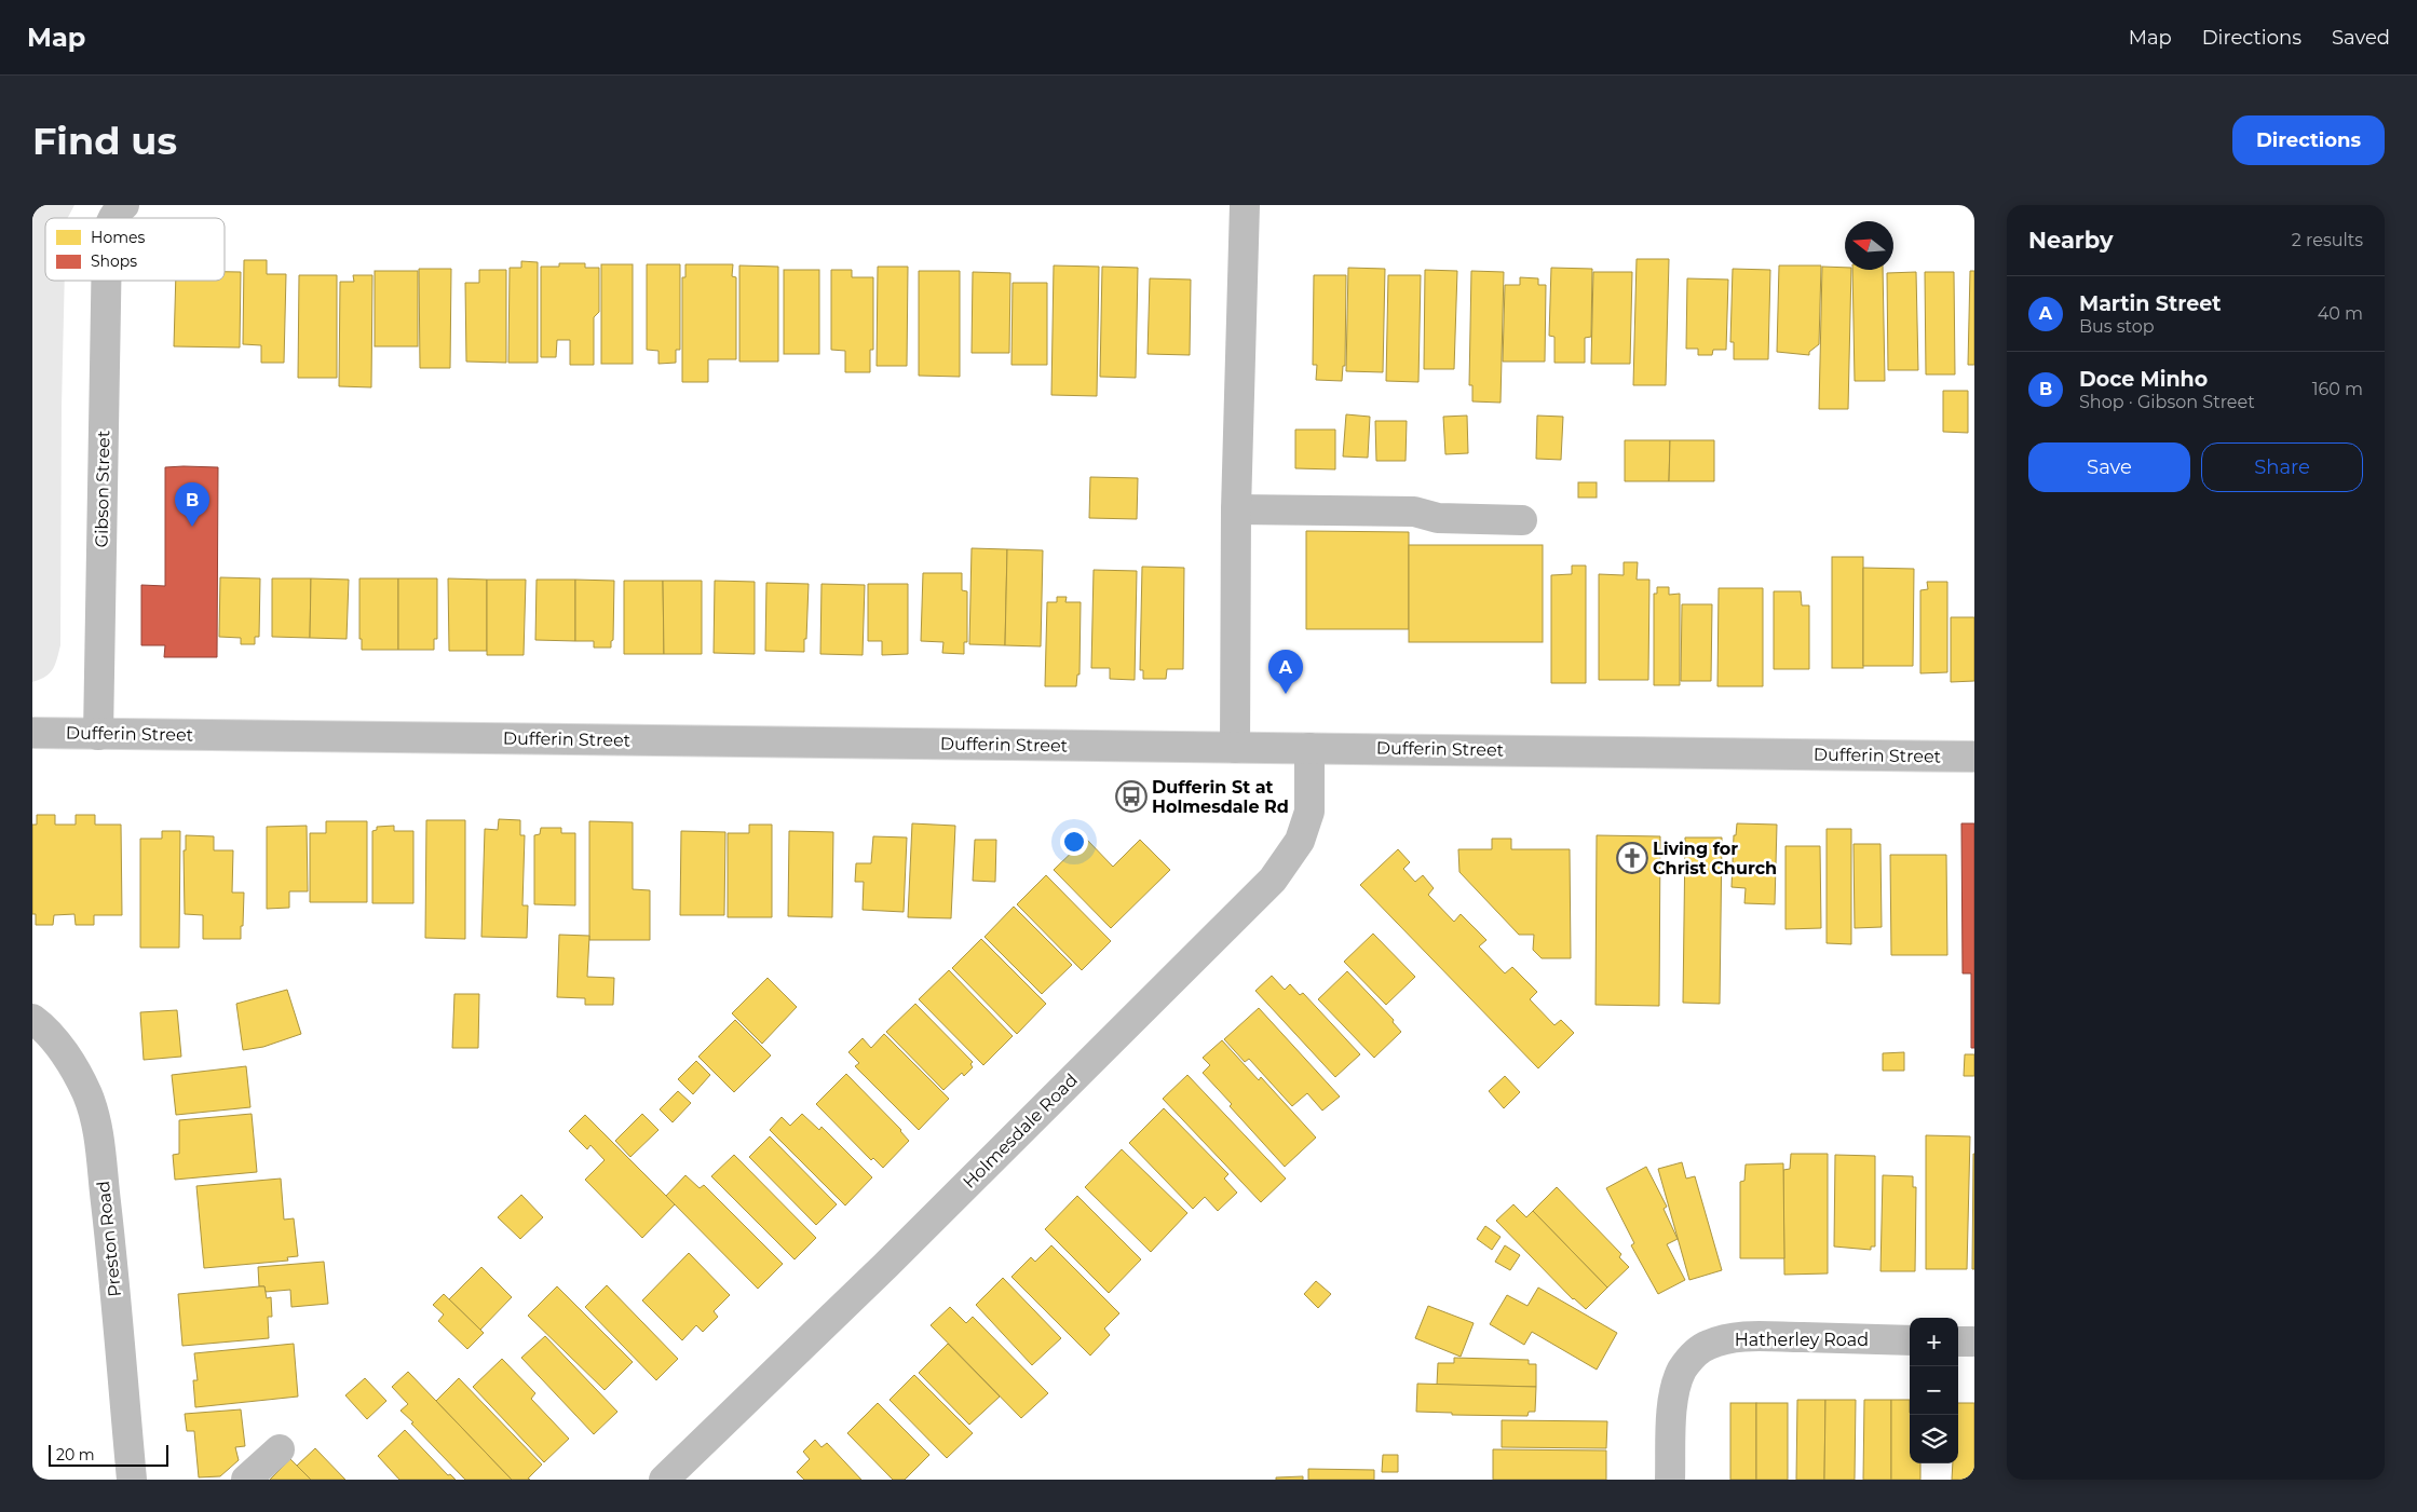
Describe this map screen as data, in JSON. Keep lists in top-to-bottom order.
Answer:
{
  "streets": {
    "street": [
      "Gibson Street",
      "Dufferin Street",
      "Holmesdale Road",
      "Preston Road",
      "Hatherley Road"
    ]
  },
  "crossings": [
    ["Gibson Street", "Dufferin Street"],
    ["Dufferin Street", "Holmesdale Road"]
  ],
  "places": {
    "bus stop": ["Dufferin St at Holmesdale Rd"],
    "church": ["Living for Christ Church"]
  },
  "legend": ["Homes", "Shops"],
  "scale_bar": "20 m",
  "north": "left",
  "page": {
    "header": "Map",
    "nav": ["Map", "Directions", "Saved"],
    "buttons": [
      "Directions",
      ["Save", "Share"]
    ],
    "title": "Find us",
    "heading": ["Nearby", "2 results"],
    "list": [
      {
        "mark": "A",
        "name": "Martin Street",
        "note": "Bus stop",
        "value": "40 m"
      },
      {
        "mark": "B",
        "name": "Doce Minho",
        "note": "Shop · Gibson Street",
        "value": "160 m"
      }
    ],
    "pins": ["B", "A"],
    "map_buttons": ["+", "−"],
    "scale": "20 m"
  }
}
